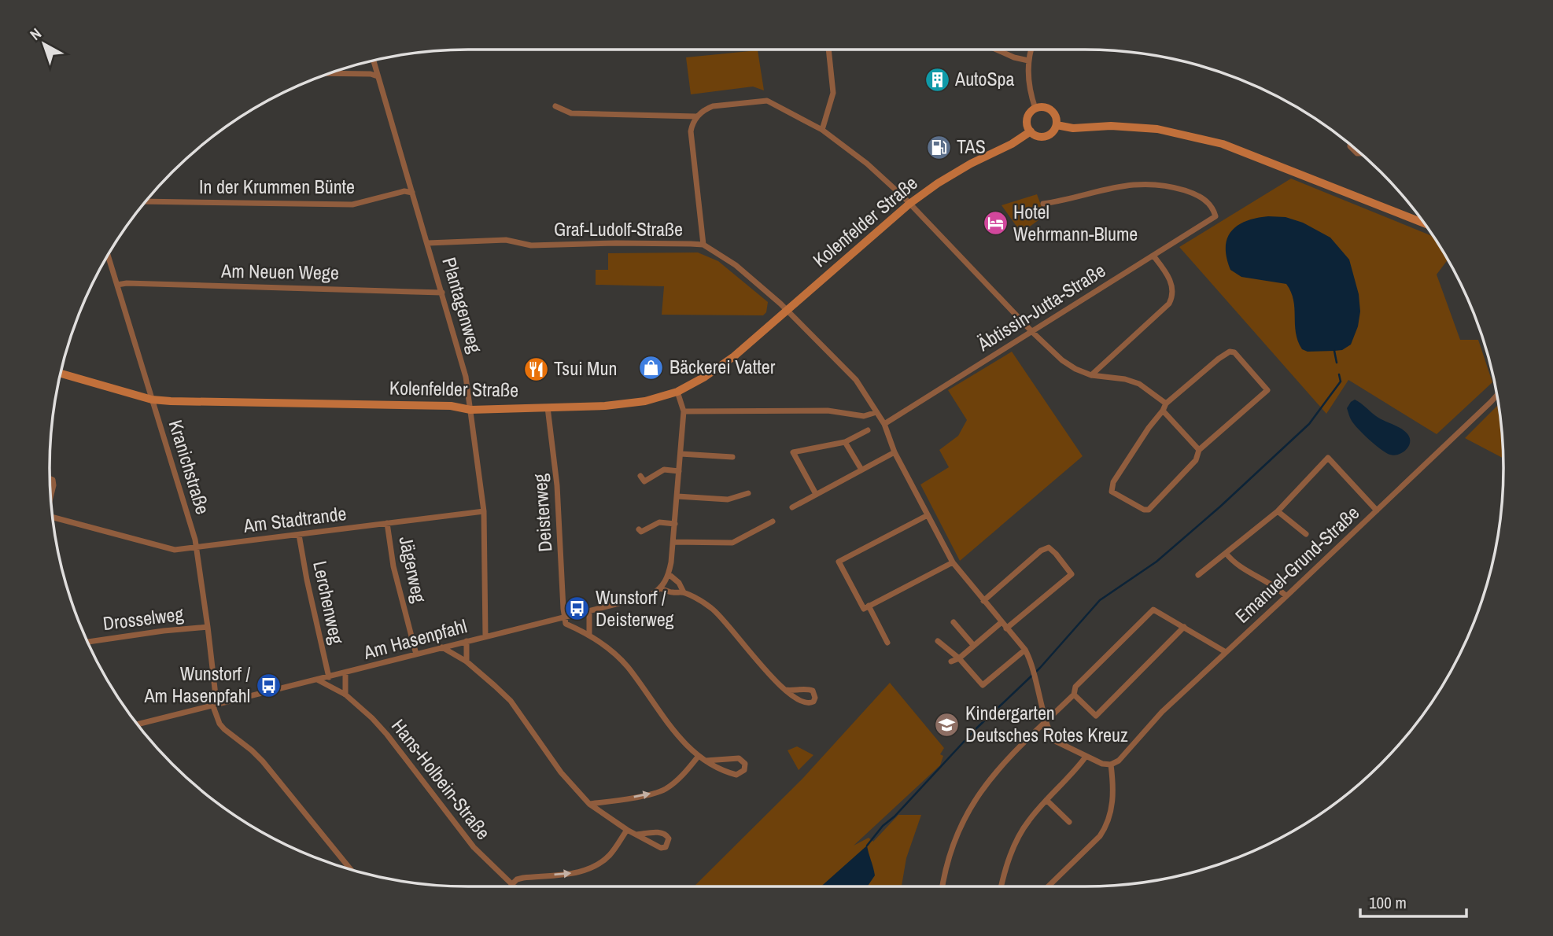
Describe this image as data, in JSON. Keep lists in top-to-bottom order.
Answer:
{
  "streets": {
    "main road": ["Kolenfelder Straße"],
    "street": [
      "In der Krummen Bünte",
      "Graf-Ludolf-Straße",
      "Am Neuen Wege",
      "Plantagenweg",
      "Äbtissin-Jutta-Straße",
      "Kranichstraße",
      "Deisterweg",
      "Am Stadtrande",
      "Emanuel-Grund-Straße",
      "Jägerweg",
      "Lerchenweg",
      "Drosselweg",
      "Am Hasenpfahl",
      "Hans-Holbein-Straße"
    ]
  },
  "crossings": [
    ["In der Krummen Bünte", "Plantagenweg"],
    ["Kolenfelder Straße", "Graf-Ludolf-Straße"],
    ["Kolenfelder Straße", "Plantagenweg"],
    ["Kolenfelder Straße", "Kranichstraße"],
    ["Kolenfelder Straße", "Deisterweg"],
    ["Graf-Ludolf-Straße", "Plantagenweg"],
    ["Graf-Ludolf-Straße", "Äbtissin-Jutta-Straße"],
    ["Graf-Ludolf-Straße", "Emanuel-Grund-Straße"],
    ["Am Neuen Wege", "Plantagenweg"],
    ["Am Neuen Wege", "Kranichstraße"],
    ["Plantagenweg", "Am Stadtrande"],
    ["Plantagenweg", "Am Hasenpfahl"],
    ["Kranichstraße", "Am Stadtrande"],
    ["Kranichstraße", "Drosselweg"],
    ["Kranichstraße", "Am Hasenpfahl"],
    ["Deisterweg", "Am Hasenpfahl"],
    ["Am Stadtrande", "Jägerweg"],
    ["Am Stadtrande", "Lerchenweg"],
    ["Jägerweg", "Am Hasenpfahl"],
    ["Lerchenweg", "Am Hasenpfahl"],
    ["Am Hasenpfahl", "Hans-Holbein-Straße"]
  ],
  "places": {
    "building": ["AutoSpa"],
    "fuel station": ["TAS"],
    "hotel": ["Hotel Wehrmann-Blume"],
    "shop": ["Bäckerei Vatter"],
    "restaurant": ["Tsui Mun"],
    "bus stop": ["Wunstorf / Deisterweg", "Wunstorf / Am Hasenpfahl"],
    "school or university": ["Kindergarten Deutsches Rotes Kreuz"]
  },
  "scale_bar": "100 m",
  "north": "top left"
}
